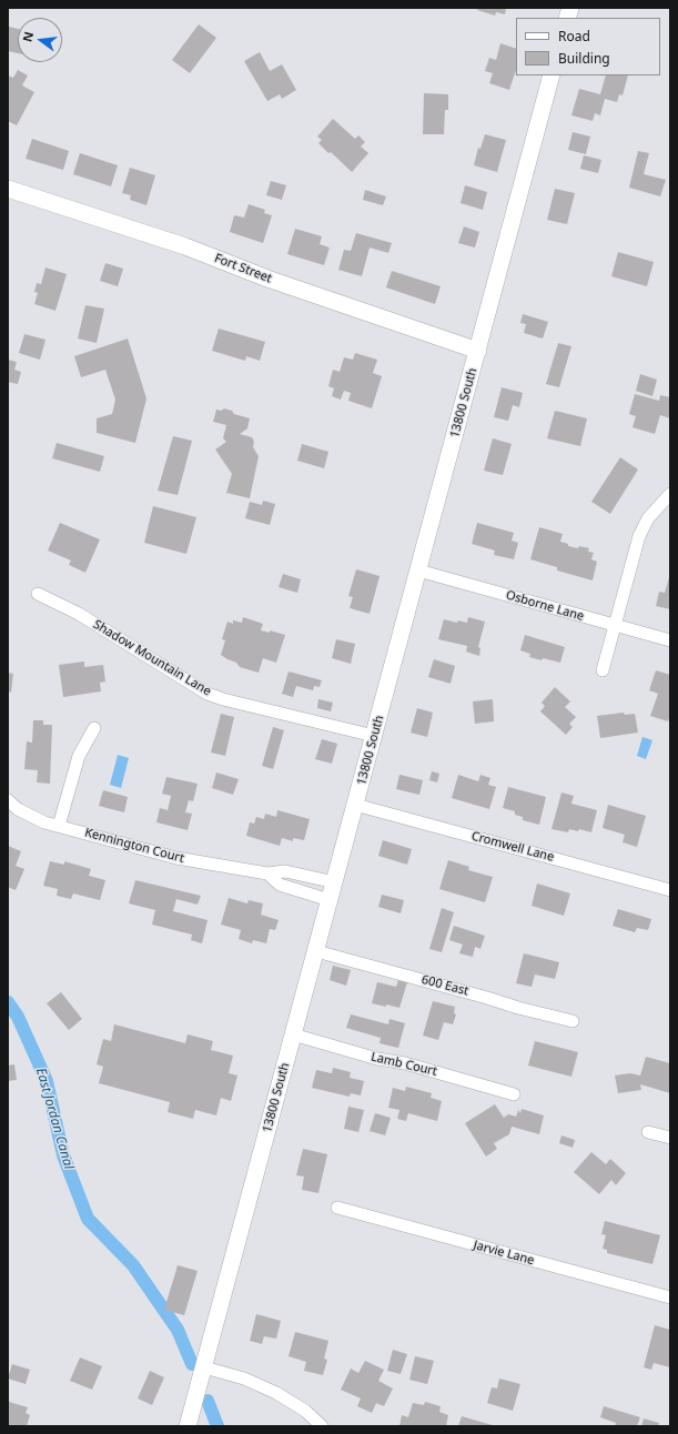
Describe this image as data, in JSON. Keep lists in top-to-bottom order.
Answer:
{
  "streets": {
    "main road": ["Fort Street", "13800 South"],
    "street": [
      "Osborne Lane",
      "Shadow Mountain Lane",
      "Kennington Court",
      "Cromwell Lane",
      "600 East",
      "Lamb Court",
      "Jarvie Lane"
    ]
  },
  "crossings": [
    ["Fort Street", "13800 South"],
    ["13800 South", "Osborne Lane"],
    ["13800 South", "Shadow Mountain Lane"],
    ["13800 South", "Kennington Court"],
    ["13800 South", "Cromwell Lane"],
    ["13800 South", "600 East"],
    ["13800 South", "Lamb Court"]
  ],
  "water": ["East Jordan Canal"],
  "legend": ["Road", "Building"],
  "north": "left"
}
